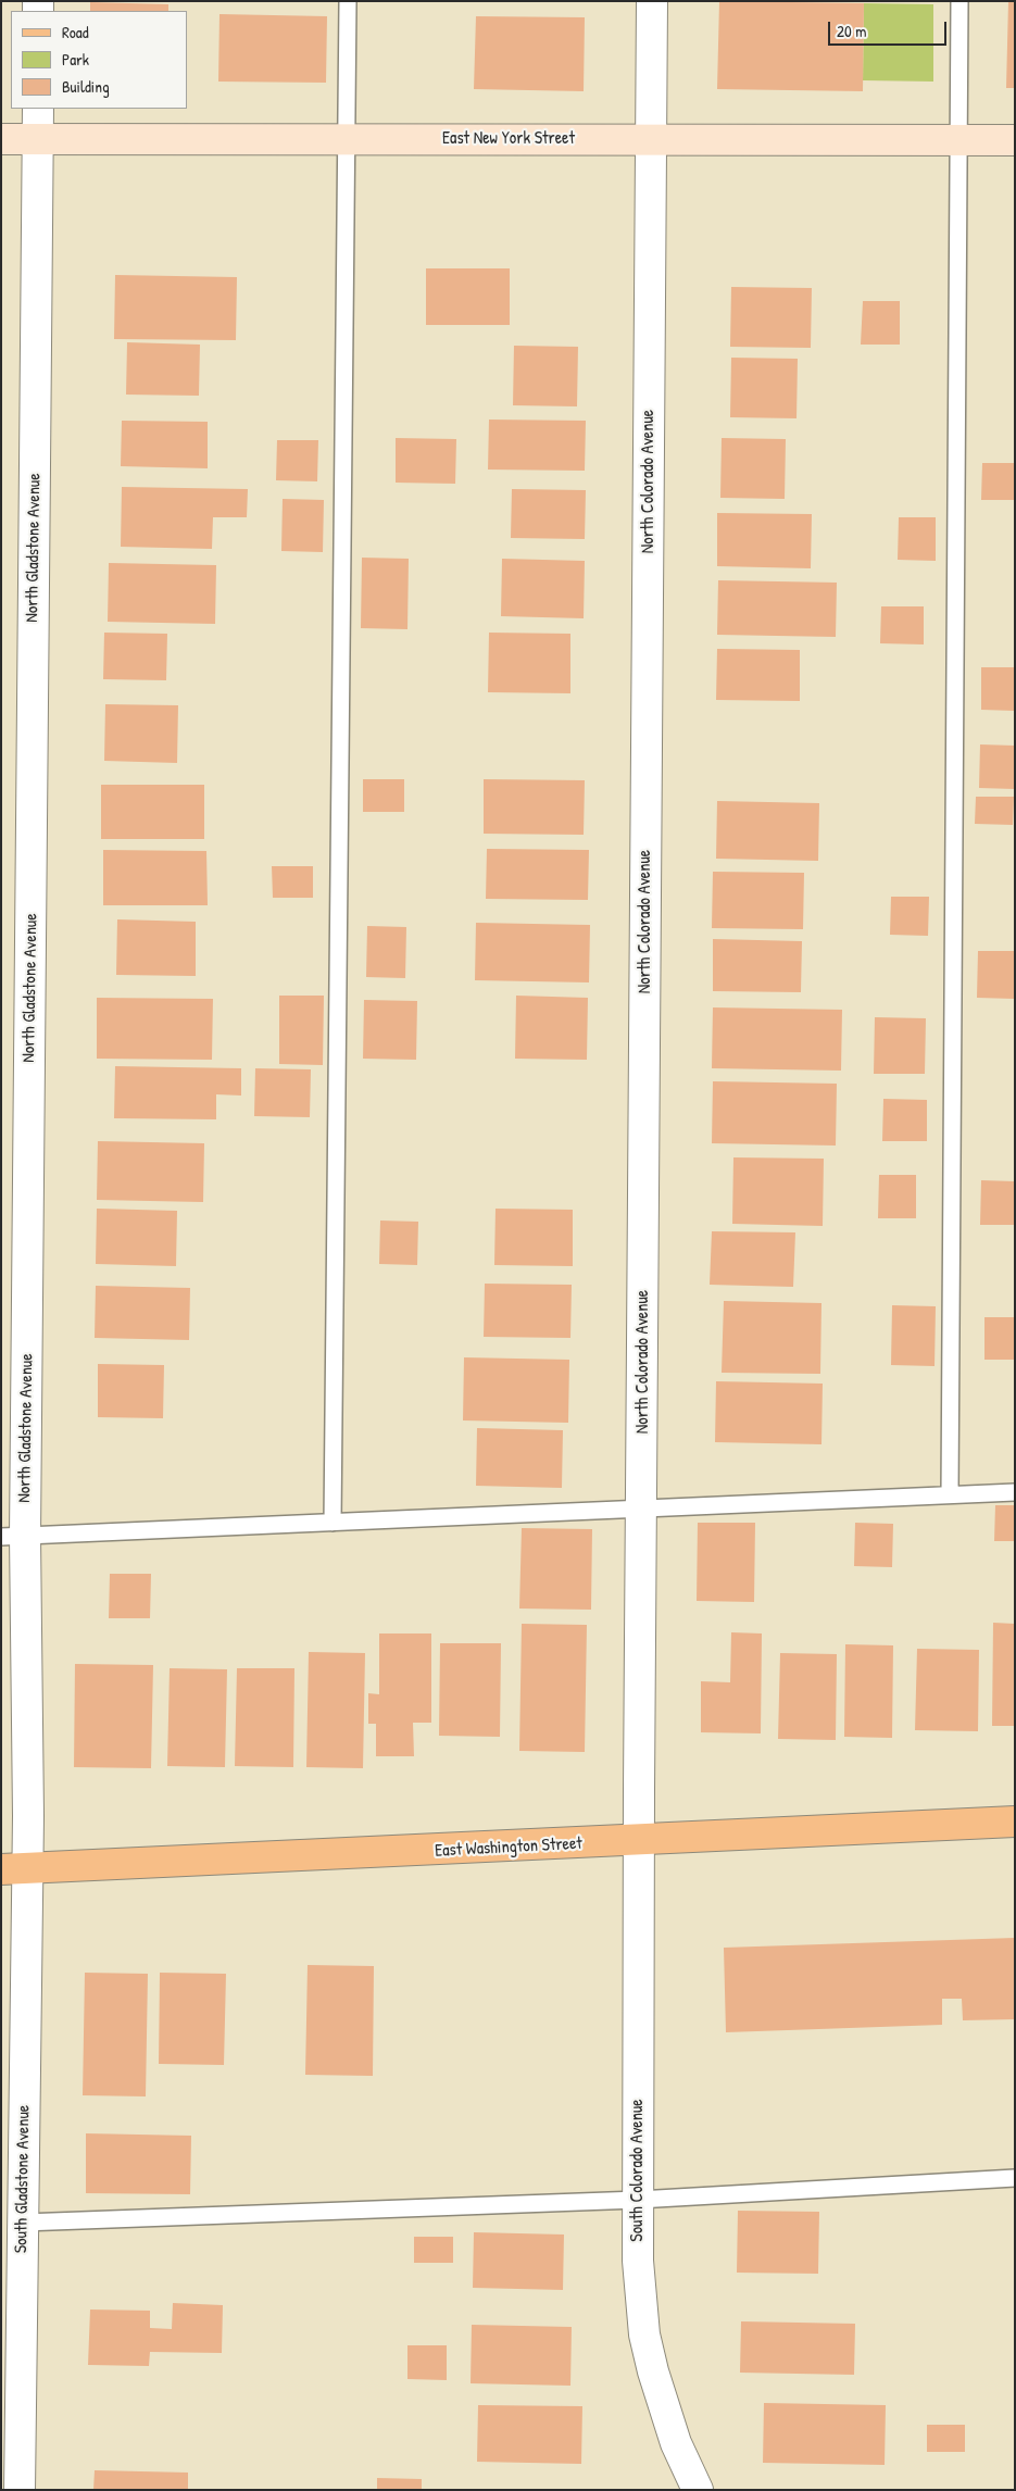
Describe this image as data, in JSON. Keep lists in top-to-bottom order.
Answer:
{
  "streets": {
    "main road": ["East New York Street", "East Washington Street"],
    "street": [
      "North Colorado Avenue",
      "North Gladstone Avenue",
      "South Colorado Avenue",
      "South Gladstone Avenue"
    ]
  },
  "crossings": [
    ["East New York Street", "North Colorado Avenue"],
    ["East New York Street", "North Gladstone Avenue"],
    ["North Colorado Avenue", "East Washington Street"],
    ["North Colorado Avenue", "South Colorado Avenue"],
    ["North Gladstone Avenue", "East Washington Street"],
    ["North Gladstone Avenue", "South Gladstone Avenue"],
    ["East Washington Street", "South Colorado Avenue"],
    ["East Washington Street", "South Gladstone Avenue"]
  ],
  "legend": ["Road", "Park", "Building"],
  "scale_bar": "20 m"
}
